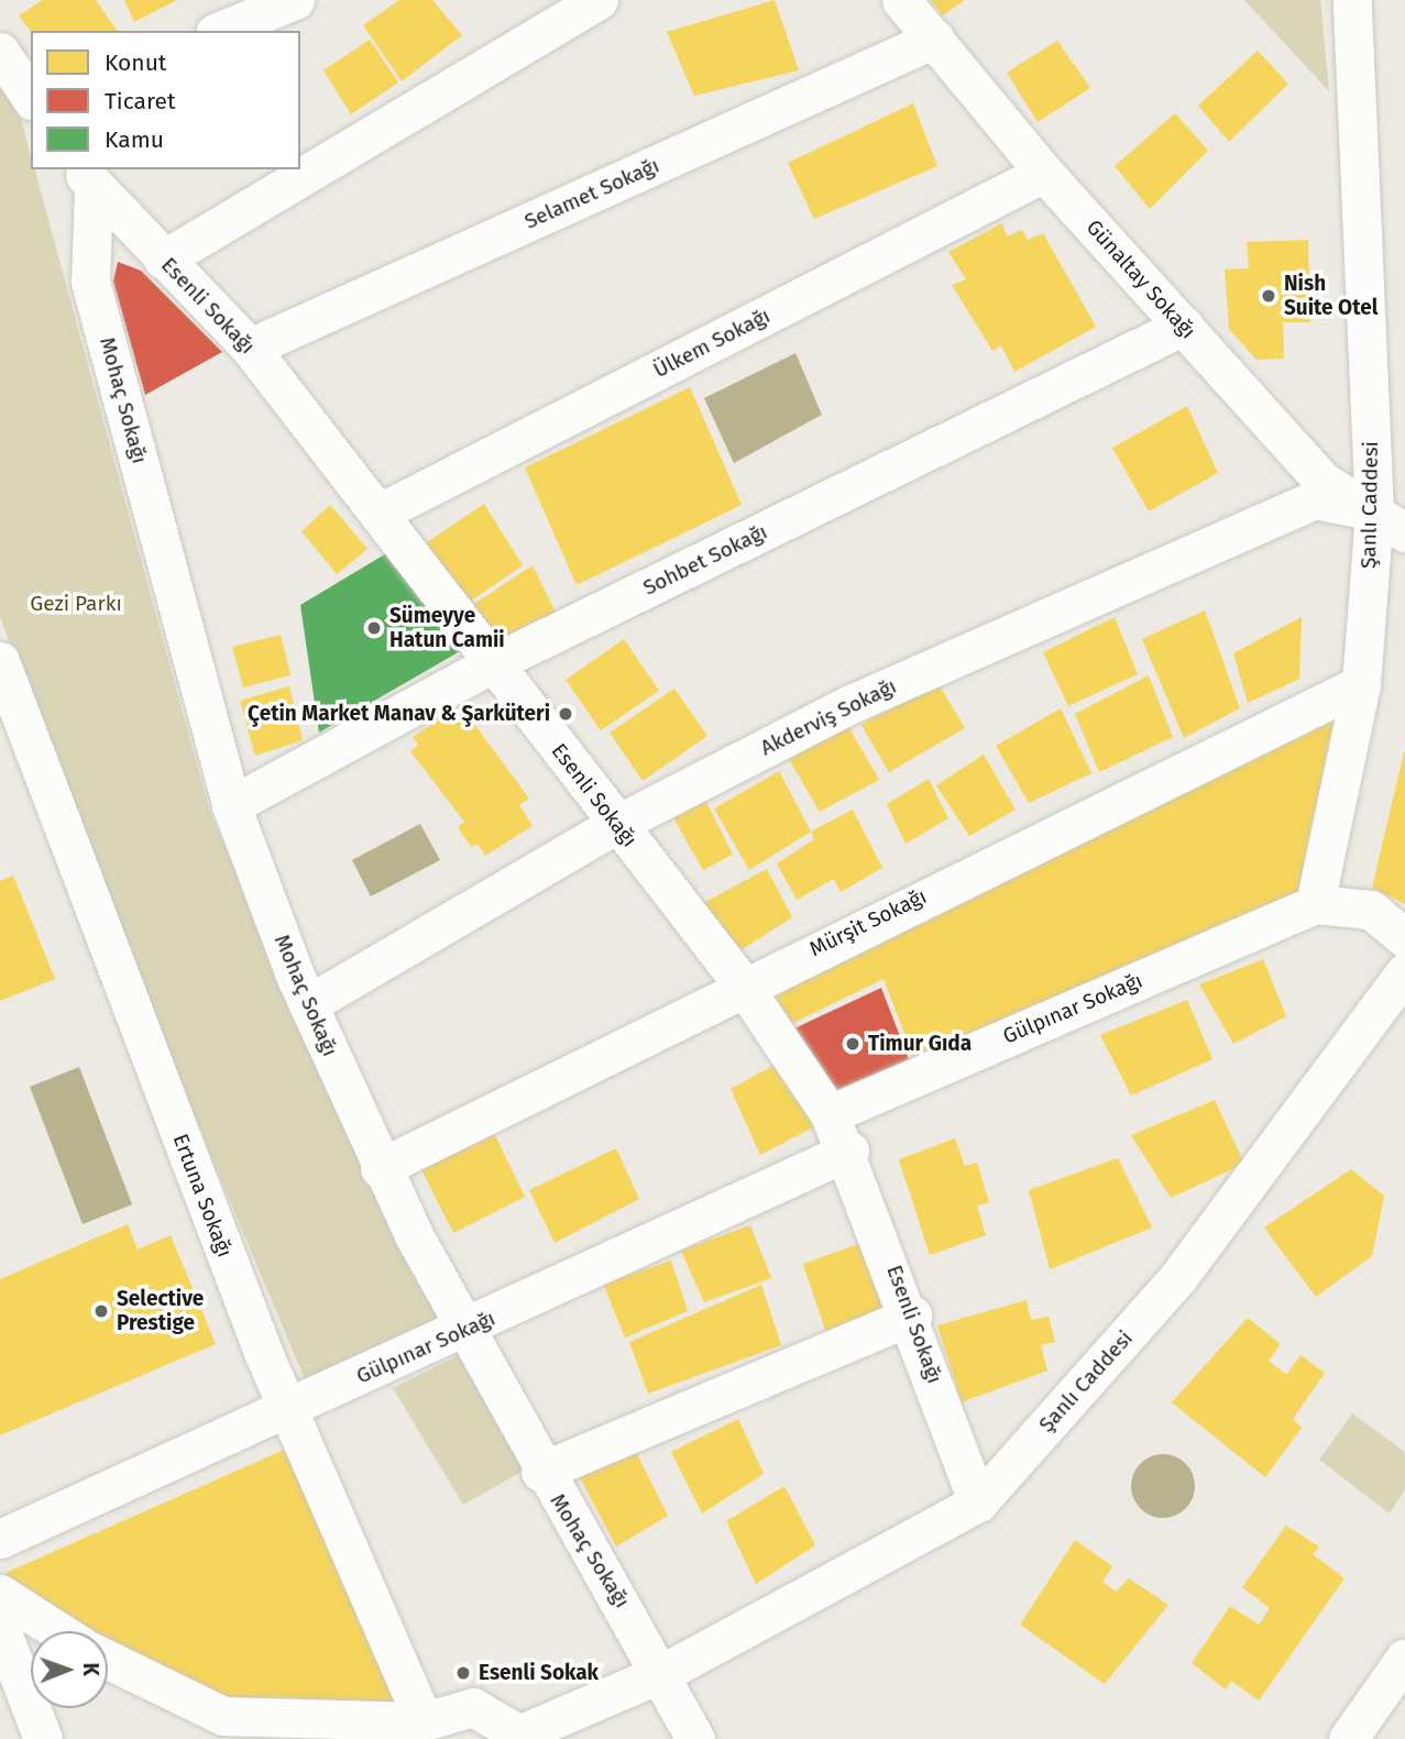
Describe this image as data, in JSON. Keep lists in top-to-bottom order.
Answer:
{
  "streets": {
    "street": [
      "Selamet Sokağı",
      "Günaltay Sokağı",
      "Esenli Sokağı",
      "Ülkem Sokağı",
      "Mohaç Sokağı",
      "Şanlı Caddesi",
      "Sohbet Sokağı",
      "Akderviş Sokağı",
      "Mürşit Sokağı",
      "Gülpınar Sokağı",
      "Ertuna Sokağı"
    ]
  },
  "crossings": [
    ["Selamet Sokağı", "Günaltay Sokağı"],
    ["Selamet Sokağı", "Esenli Sokağı"],
    ["Günaltay Sokağı", "Ülkem Sokağı"],
    ["Günaltay Sokağı", "Şanlı Caddesi"],
    ["Günaltay Sokağı", "Sohbet Sokağı"],
    ["Günaltay Sokağı", "Akderviş Sokağı"],
    ["Esenli Sokağı", "Ülkem Sokağı"],
    ["Esenli Sokağı", "Mohaç Sokağı"],
    ["Esenli Sokağı", "Şanlı Caddesi"],
    ["Esenli Sokağı", "Sohbet Sokağı"],
    ["Esenli Sokağı", "Akderviş Sokağı"],
    ["Esenli Sokağı", "Mürşit Sokağı"],
    ["Esenli Sokağı", "Gülpınar Sokağı"],
    ["Mohaç Sokağı", "Şanlı Caddesi"],
    ["Mohaç Sokağı", "Sohbet Sokağı"],
    ["Mohaç Sokağı", "Akderviş Sokağı"],
    ["Mohaç Sokağı", "Mürşit Sokağı"],
    ["Mohaç Sokağı", "Gülpınar Sokağı"],
    ["Şanlı Caddesi", "Akderviş Sokağı"],
    ["Şanlı Caddesi", "Mürşit Sokağı"],
    ["Şanlı Caddesi", "Gülpınar Sokağı"],
    ["Gülpınar Sokağı", "Ertuna Sokağı"]
  ],
  "parks": ["Gezi Parkı"],
  "places": [
    "Nish Suite Otel",
    "Sümeyye Hatun Camii",
    "Çetin Market Manav & Şarküteri",
    "Timur Gıda",
    "Selective Prestige",
    "Esenli Sokak"
  ],
  "legend": ["Konut", "Ticaret", "Kamu"],
  "north": "right"
}
